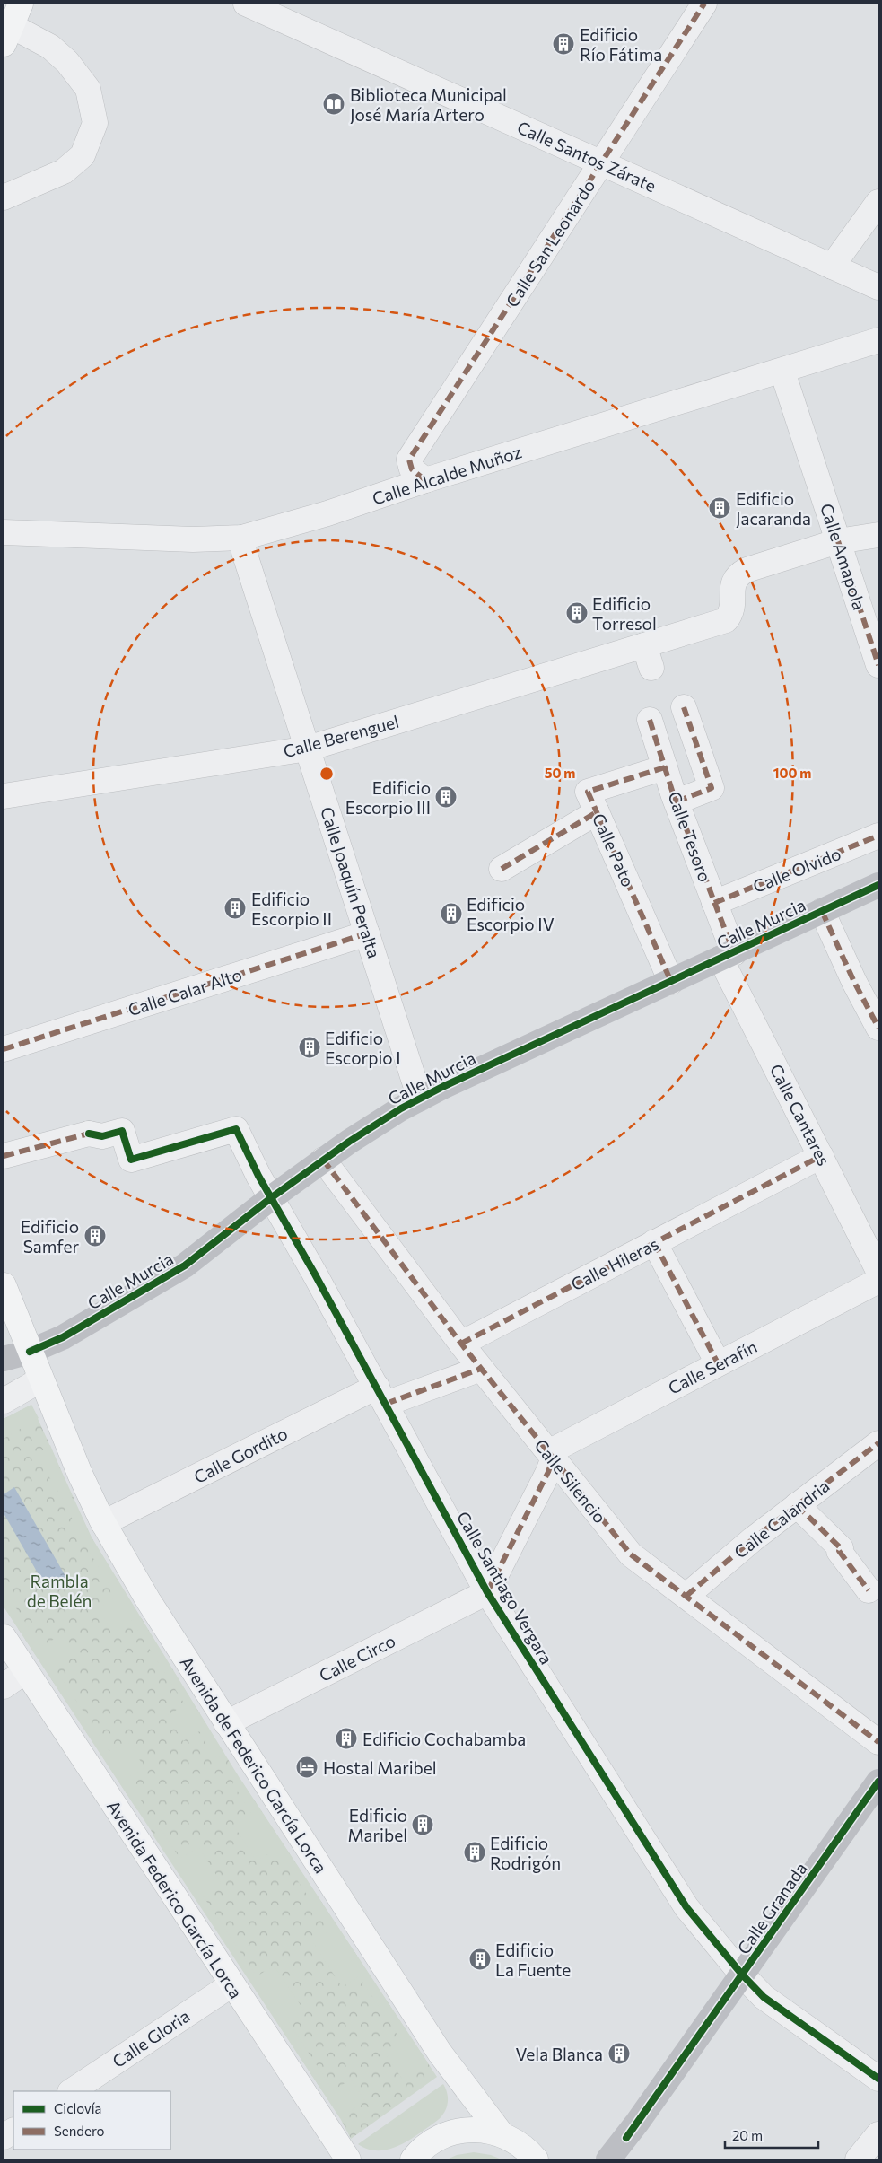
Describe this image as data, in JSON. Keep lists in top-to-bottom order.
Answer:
{
  "streets": {
    "main road": [
      "Calle Murcia",
      "Avenida de Federico García Lorca",
      "Avenida Federico García Lorca",
      "Calle Granada"
    ],
    "street": [
      "Calle Santos Zárate",
      "Calle San Leonardo",
      "Calle Alcalde Muñoz",
      "Calle Amapola",
      "Calle Berenguel",
      "Calle Tesoro",
      "Calle Pato",
      "Calle Olvido",
      "Calle Joaquín Peralta",
      "Calle Calar Alto",
      "Calle Cantares",
      "Calle Hileras",
      "Calle Serafín",
      "Calle Gordito",
      "Calle Silencio",
      "Calle Calandria",
      "Calle Santiago Vergara",
      "Calle Circo",
      "Calle Gloria"
    ]
  },
  "crossings": [
    ["Calle Santos Zárate", "Calle San Leonardo"],
    ["Calle San Leonardo", "Calle Alcalde Muñoz"],
    ["Calle Alcalde Muñoz", "Calle Amapola"],
    ["Calle Alcalde Muñoz", "Calle Joaquín Peralta"],
    ["Calle Amapola", "Calle Berenguel"],
    ["Calle Berenguel", "Calle Joaquín Peralta"],
    ["Calle Tesoro", "Calle Pato"],
    ["Calle Tesoro", "Calle Olvido"],
    ["Calle Tesoro", "Calle Murcia"],
    ["Calle Tesoro", "Calle Cantares"],
    ["Calle Pato", "Calle Murcia"],
    ["Calle Joaquín Peralta", "Calle Murcia"],
    ["Calle Joaquín Peralta", "Calle Calar Alto"],
    ["Calle Murcia", "Calle Cantares"],
    ["Calle Murcia", "Calle Silencio"],
    ["Calle Murcia", "Calle Santiago Vergara"],
    ["Calle Cantares", "Calle Hileras"],
    ["Calle Hileras", "Calle Silencio"],
    ["Calle Serafín", "Calle Silencio"],
    ["Calle Gordito", "Calle Silencio"],
    ["Calle Gordito", "Calle Santiago Vergara"],
    ["Calle Gordito", "Avenida de Federico García Lorca"],
    ["Calle Silencio", "Calle Calandria"],
    ["Calle Santiago Vergara", "Calle Circo"],
    ["Calle Santiago Vergara", "Calle Granada"],
    ["Calle Circo", "Avenida de Federico García Lorca"],
    ["Avenida Federico García Lorca", "Calle Gloria"]
  ],
  "parks": ["Rambla de Belén"],
  "places": {
    "building": [
      "Edificio Río Fátima",
      "Edificio Jacaranda",
      "Edificio Torresol",
      "Edificio Escorpio III",
      "Edificio Escorpio II",
      "Edificio Escorpio IV",
      "Edificio Escorpio I",
      "Edificio Samfer",
      "Edificio Cochabamba",
      "Edificio Maribel",
      "Edificio Rodrigón",
      "Edificio La Fuente",
      "Vela Blanca"
    ],
    "library": ["Biblioteca Municipal José María Artero"],
    "hotel": ["Hostal Maribel"]
  },
  "legend": ["Ciclovía", "Sendero"],
  "scale_bar": "20 m",
  "rings": ["50 m", "100 m"]
}
